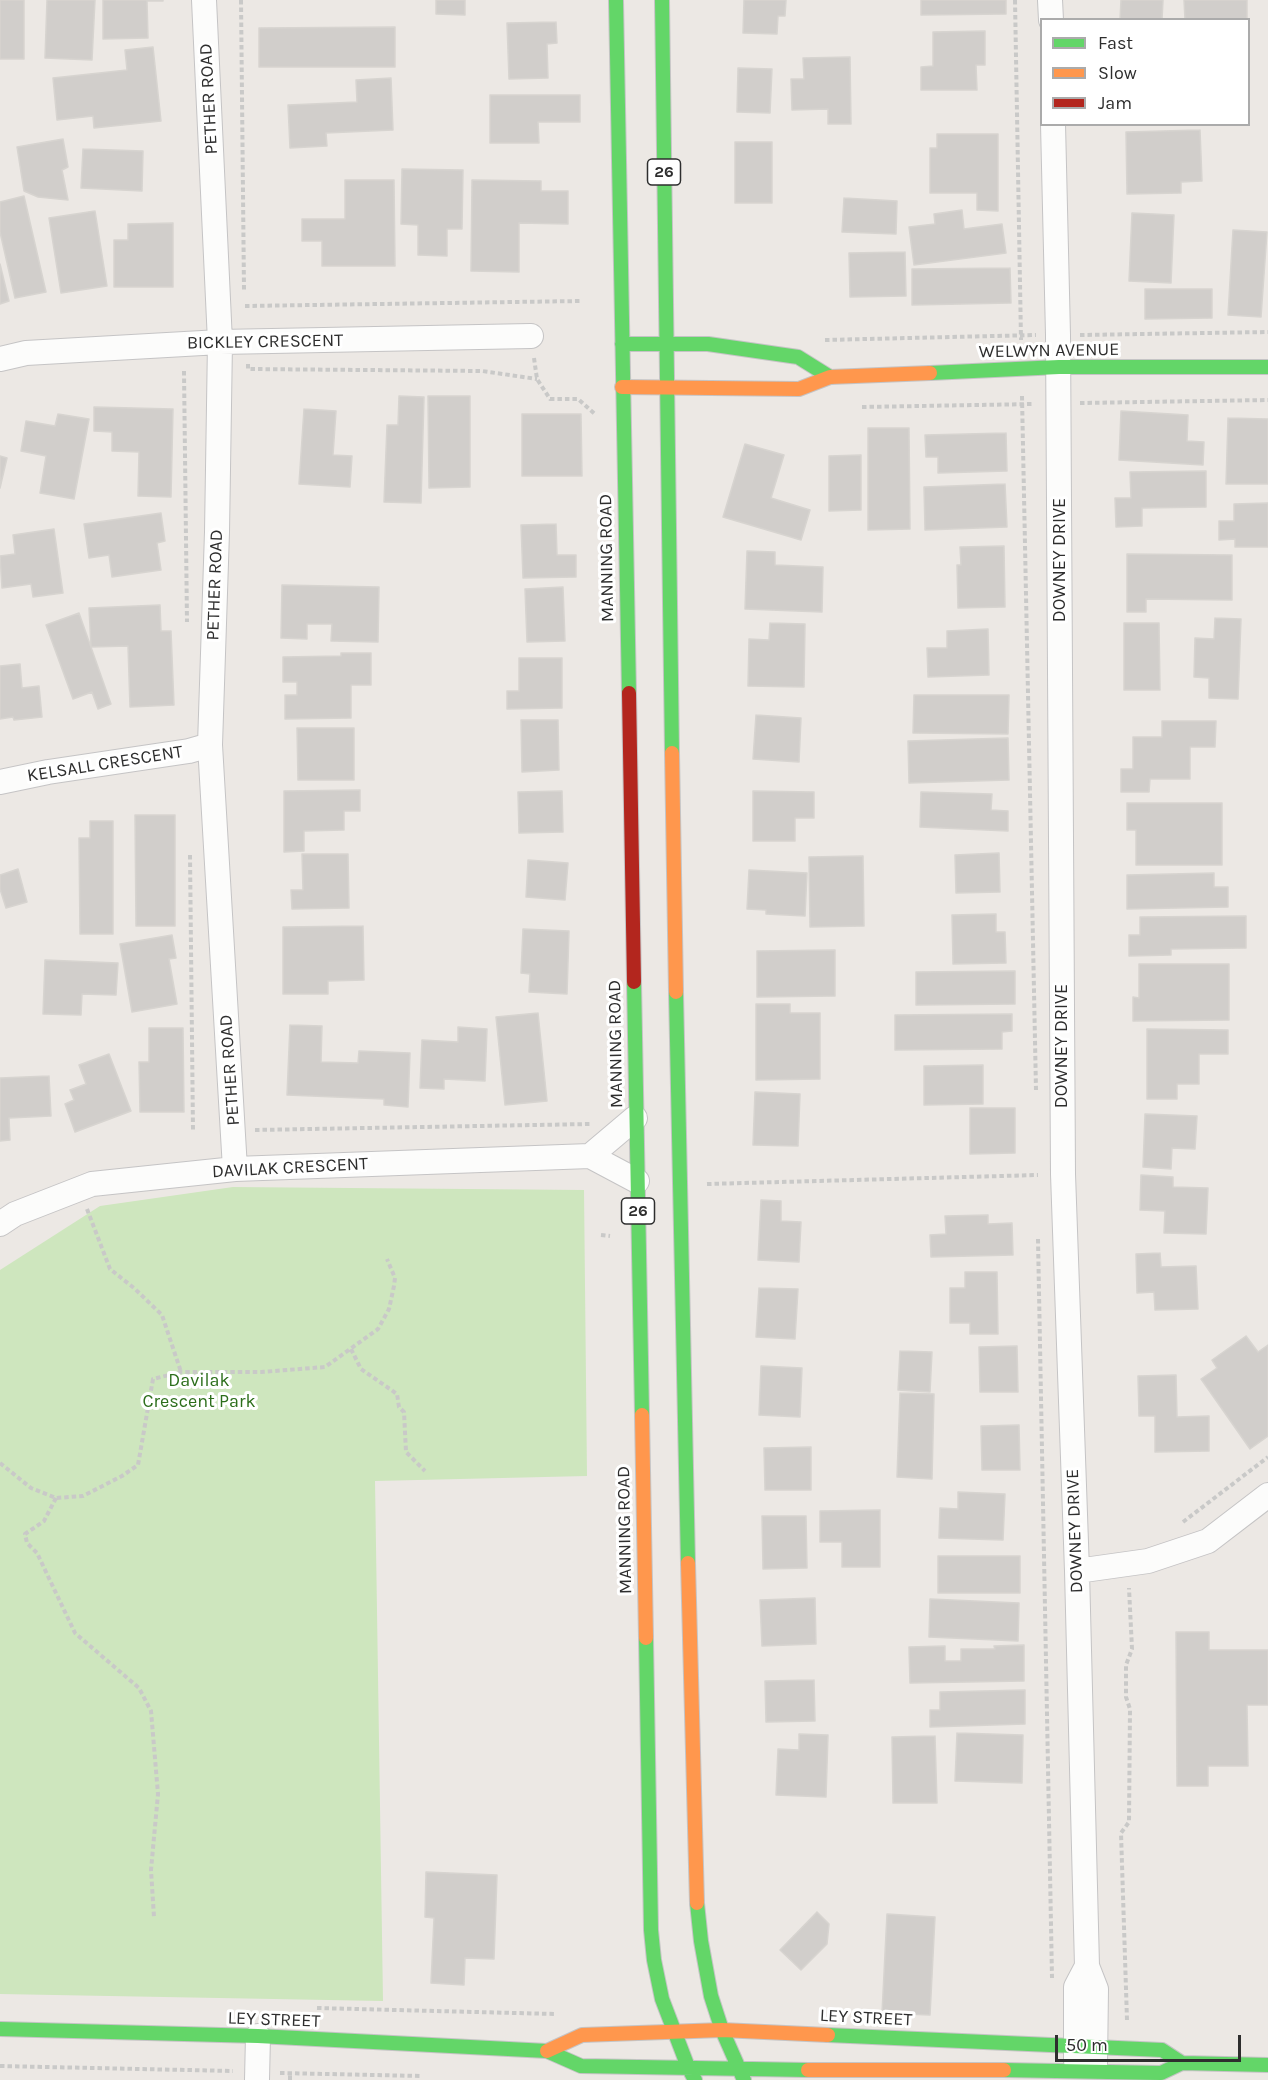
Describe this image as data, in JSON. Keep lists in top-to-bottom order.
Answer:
{
  "streets": {
    "main road": [
      "26",
      "WELWYN AVENUE",
      "MANNING ROAD",
      "LEY STREET"
    ],
    "street": [
      "PETHER ROAD",
      "BICKLEY CRESCENT",
      "DOWNEY DRIVE",
      "KELSALL CRESCENT",
      "DAVILAK CRESCENT"
    ]
  },
  "crossings": [
    ["PETHER ROAD", "BICKLEY CRESCENT"],
    ["PETHER ROAD", "KELSALL CRESCENT"],
    ["PETHER ROAD", "DAVILAK CRESCENT"],
    ["26", "WELWYN AVENUE"],
    ["26", "LEY STREET"],
    ["WELWYN AVENUE", "MANNING ROAD"],
    ["WELWYN AVENUE", "DOWNEY DRIVE"],
    ["MANNING ROAD", "LEY STREET"],
    ["DOWNEY DRIVE", "LEY STREET"]
  ],
  "parks": ["Davilak Crescent Park"],
  "legend": ["Fast", "Slow", "Jam"],
  "scale_bar": "50 m"
}
